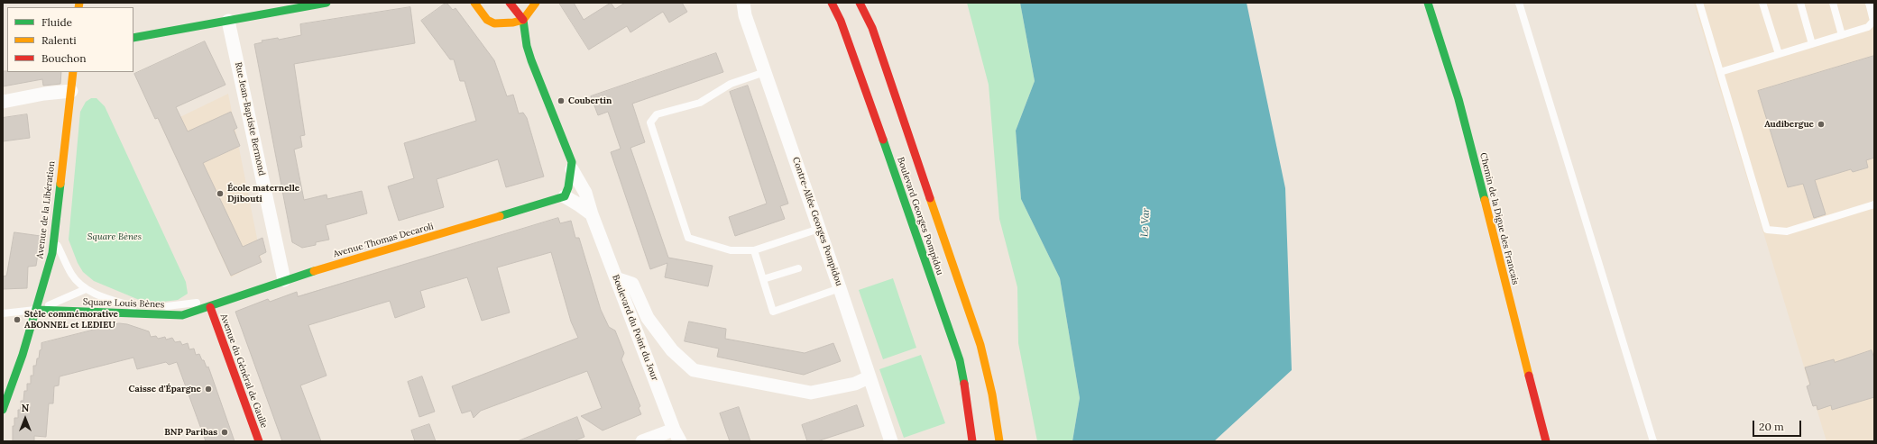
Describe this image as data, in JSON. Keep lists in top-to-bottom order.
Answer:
{
  "streets": {
    "main road": [
      "Avenue de la Libération",
      "Boulevard Georges Pompidou",
      "Chemin de la Digue des Francais",
      "Avenue Thomas Decaroli",
      "Square Louis Bènes",
      "Boulevard du Point du Jour",
      "Avenue du Général de Gaulle"
    ],
    "street": ["Rue Jean-Baptiste Bermond", "Contre-Allée Georges Pompidou"]
  },
  "crossings": [
    ["Rue Jean-Baptiste Bermond", "Avenue Thomas Decaroli"],
    ["Avenue de la Libération", "Square Louis Bènes"],
    ["Avenue Thomas Decaroli", "Square Louis Bènes"],
    ["Avenue Thomas Decaroli", "Boulevard du Point du Jour"],
    ["Avenue Thomas Decaroli", "Avenue du Général de Gaulle"],
    ["Square Louis Bènes", "Avenue du Général de Gaulle"]
  ],
  "water": ["Le Var"],
  "parks": ["Square Bènes"],
  "places": [
    "Coubertin",
    "Audibergue",
    "École maternelle Djibouti",
    "Stèle commémorative ABONNEL et LEDIEU",
    "Caisse d'Épargne",
    "BNP Paribas"
  ],
  "legend": ["Fluide", "Ralenti", "Bouchon"],
  "scale_bar": "20 m",
  "north": "top"
}
